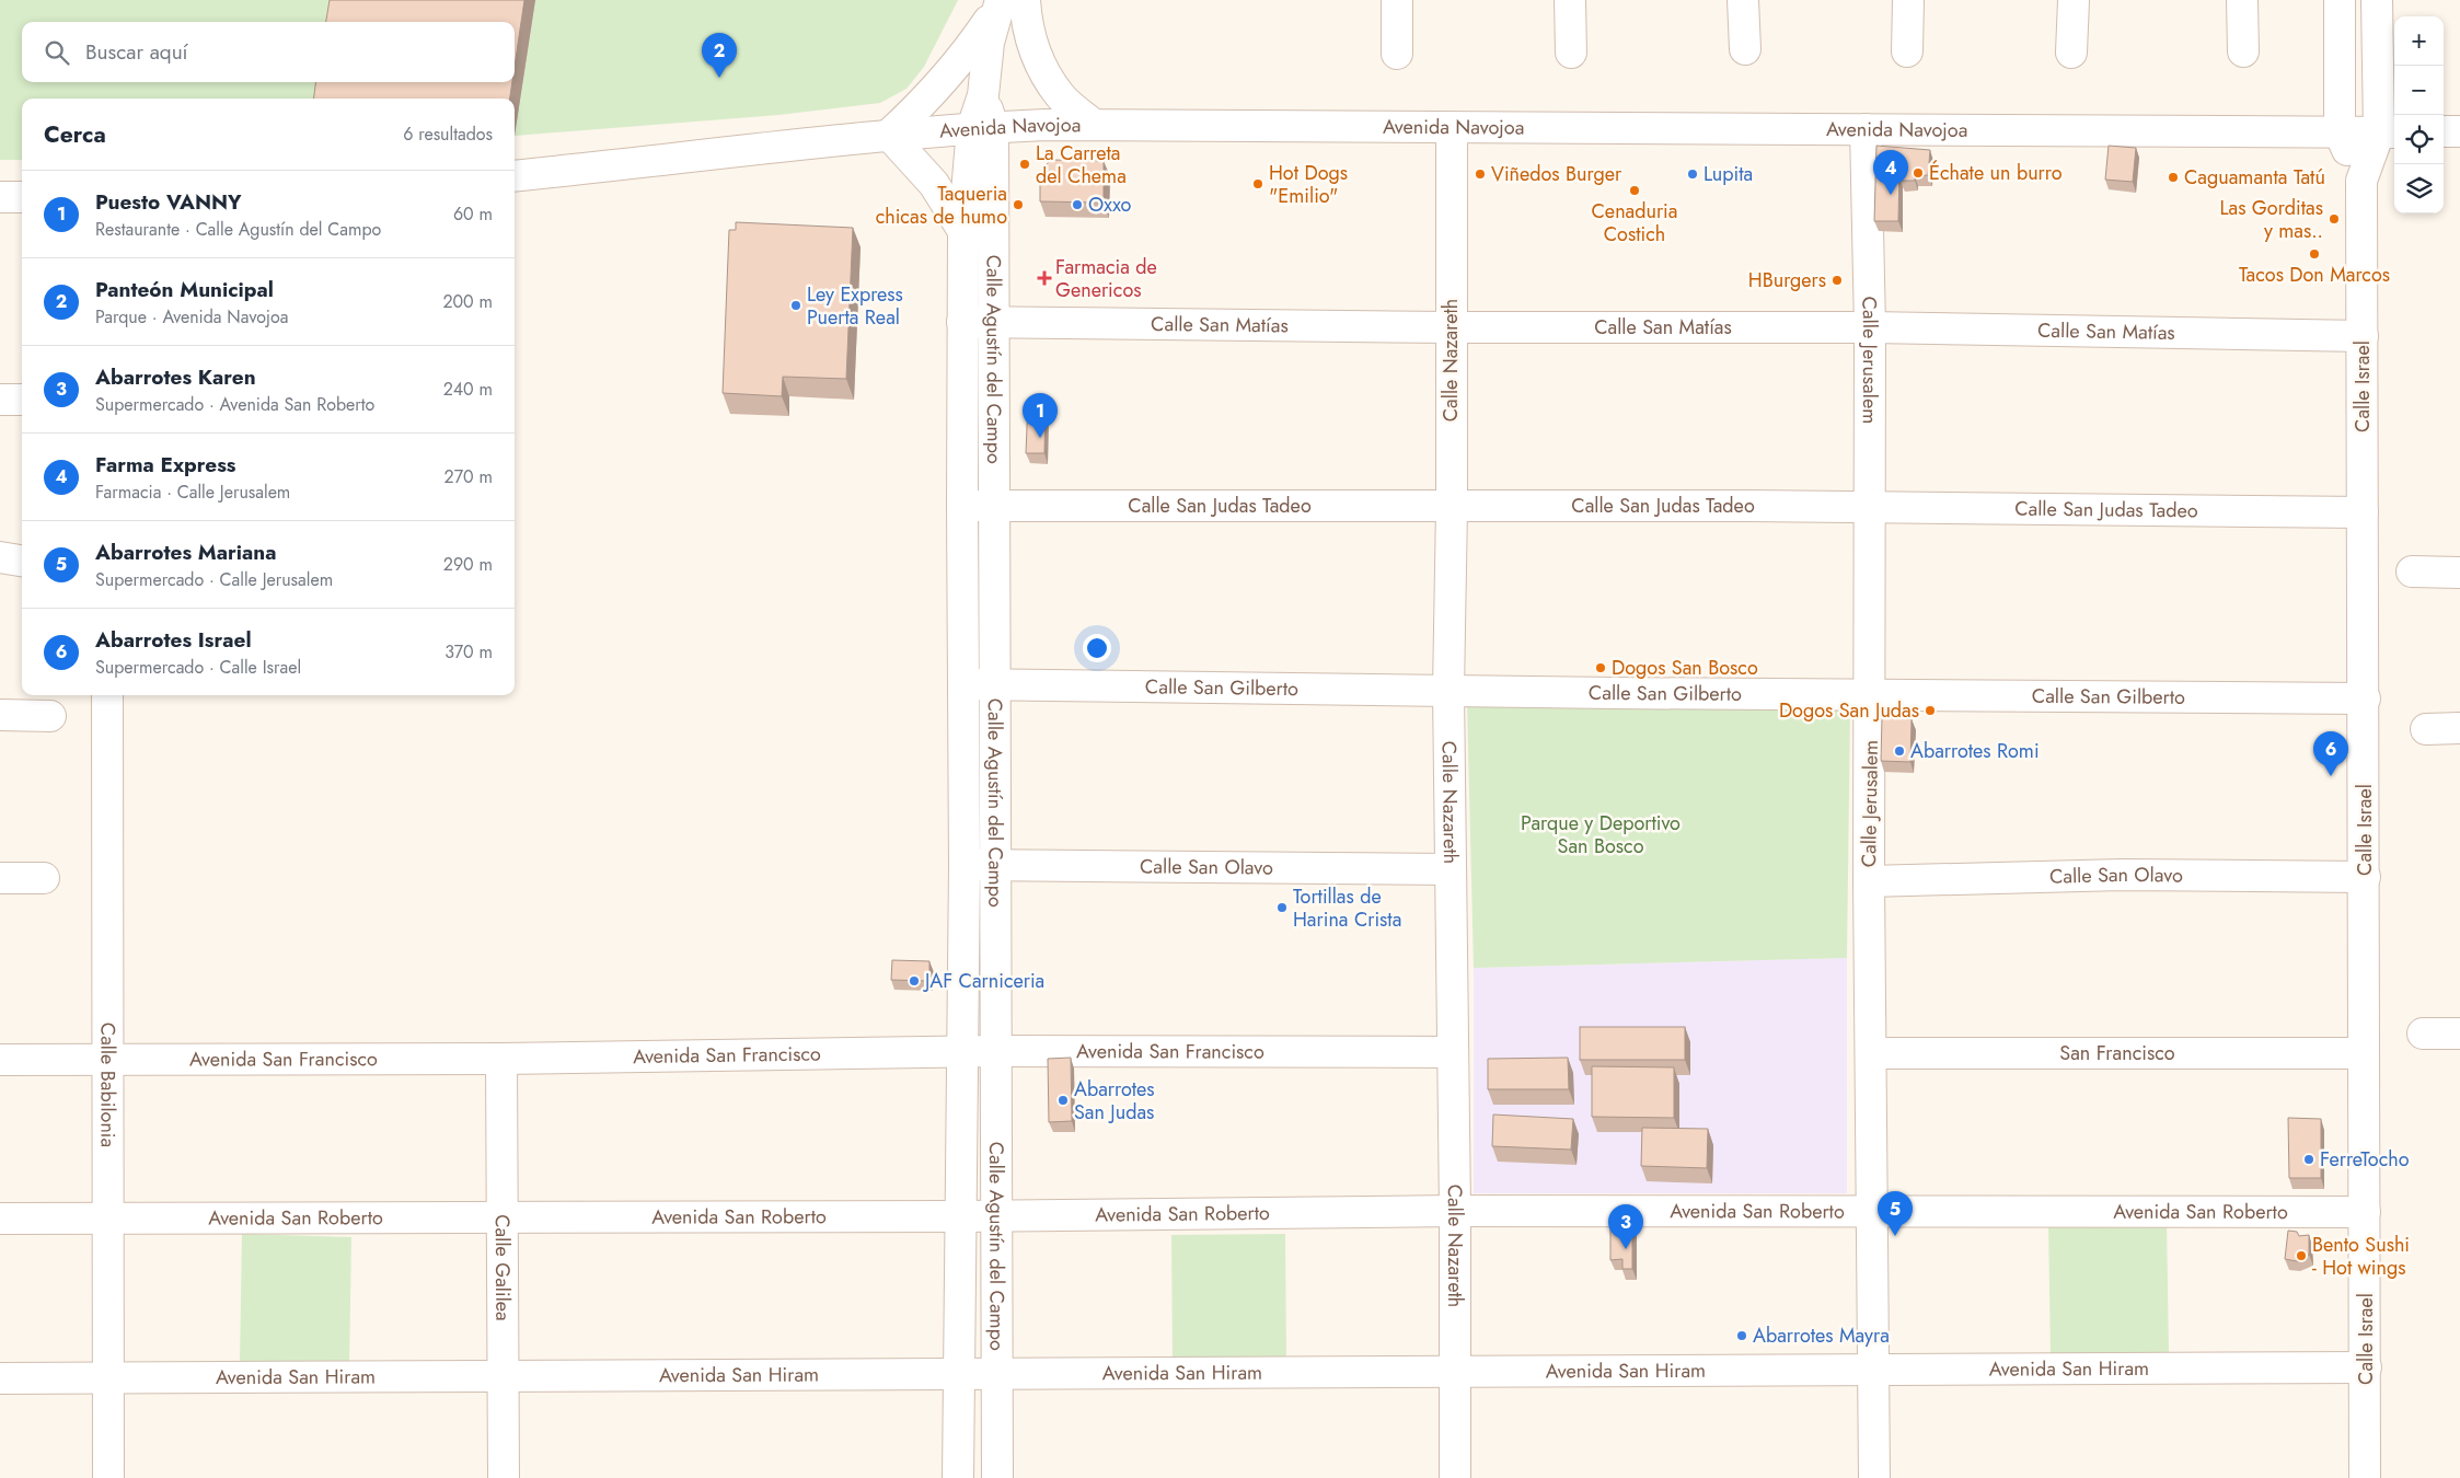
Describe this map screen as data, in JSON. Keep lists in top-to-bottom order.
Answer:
{
  "streets": {
    "street": [
      "Avenida Navojoa",
      "Calle San Matías",
      "Calle Agustín del Campo",
      "Calle Nazareth",
      "Calle Jerusalem",
      "Calle Israel",
      "Calle San Judas Tadeo",
      "Calle San Gilberto",
      "Calle San Olavo",
      "Avenida San Francisco",
      "San Francisco",
      "Calle Babilonia",
      "Avenida San Roberto",
      "Calle Galilea",
      "Avenida San Hiram"
    ]
  },
  "crossings": [
    ["Avenida Navojoa", "Calle Agustín del Campo"],
    ["Avenida Navojoa", "Calle Nazareth"],
    ["Avenida Navojoa", "Calle Jerusalem"],
    ["Avenida Navojoa", "Calle Israel"],
    ["Calle San Matías", "Calle Agustín del Campo"],
    ["Calle San Matías", "Calle Nazareth"],
    ["Calle San Matías", "Calle Jerusalem"],
    ["Calle San Matías", "Calle Israel"],
    ["Calle Agustín del Campo", "Calle San Judas Tadeo"],
    ["Calle Agustín del Campo", "Calle San Gilberto"],
    ["Calle Agustín del Campo", "Calle San Olavo"],
    ["Calle Agustín del Campo", "Avenida San Francisco"],
    ["Calle Agustín del Campo", "Avenida San Roberto"],
    ["Calle Agustín del Campo", "Avenida San Hiram"],
    ["Calle Nazareth", "Calle San Judas Tadeo"],
    ["Calle Nazareth", "Calle San Gilberto"],
    ["Calle Nazareth", "Calle San Olavo"],
    ["Calle Nazareth", "Avenida San Francisco"],
    ["Calle Nazareth", "Avenida San Roberto"],
    ["Calle Nazareth", "Avenida San Hiram"],
    ["Calle Jerusalem", "Calle San Judas Tadeo"],
    ["Calle Jerusalem", "Calle San Gilberto"],
    ["Calle Jerusalem", "Calle San Olavo"],
    ["Calle Jerusalem", "San Francisco"],
    ["Calle Jerusalem", "Avenida San Roberto"],
    ["Calle Jerusalem", "Avenida San Hiram"],
    ["Calle Israel", "Calle San Judas Tadeo"],
    ["Calle Israel", "Calle San Gilberto"],
    ["Calle Israel", "Calle San Olavo"],
    ["Calle Israel", "San Francisco"],
    ["Calle Israel", "Avenida San Roberto"],
    ["Calle Israel", "Avenida San Hiram"],
    ["Avenida San Francisco", "Calle Babilonia"],
    ["Avenida San Francisco", "Calle Galilea"],
    ["Calle Babilonia", "Avenida San Roberto"],
    ["Calle Babilonia", "Avenida San Hiram"],
    ["Avenida San Roberto", "Calle Galilea"],
    ["Calle Galilea", "Avenida San Hiram"]
  ],
  "parks": ["Parque y Deportivo San Bosco"],
  "places": {
    "other": [
      "La Carreta del Chema",
      "Échate un burro",
      "Viñedos Burger",
      "Lupita",
      "Caguamanta Tatú",
      "Hot Dogs \"Emilio\"",
      "Cenaduria Costich",
      "Taqueria chicas de humo",
      "Oxxo",
      "Las Gorditas y mas..",
      "Tacos Don Marcos",
      "HBurgers",
      "Ley Express Puerta Real",
      "Dogos San Bosco",
      "Dogos San Judas",
      "Abarrotes Romi",
      "Tortillas de Harina Crista",
      "JAF Carniceria",
      "Abarrotes San Judas",
      "FerreTocho",
      "Bento Sushi - Hot wings",
      "Abarrotes Mayra"
    ],
    "health": ["Farmacia de Genericos"]
  },
  "page": {
    "map_buttons": ["+", "−"],
    "search": "Buscar aquí",
    "pins": [
      "2",
      "4",
      "1",
      "6",
      "5",
      "3"
    ],
    "heading": ["Cerca", "6 resultados"],
    "list": [
      {
        "mark": "1",
        "name": "Puesto VANNY",
        "note": "Restaurante · Calle Agustín del Campo",
        "value": "60 m"
      },
      {
        "mark": "2",
        "name": "Panteón Municipal",
        "note": "Parque · Avenida Navojoa",
        "value": "200 m"
      },
      {
        "mark": "3",
        "name": "Abarrotes Karen",
        "note": "Supermercado · Avenida San Roberto",
        "value": "240 m"
      },
      {
        "mark": "4",
        "name": "Farma Express",
        "note": "Farmacia · Calle Jerusalem",
        "value": "270 m"
      },
      {
        "mark": "5",
        "name": "Abarrotes Mariana",
        "note": "Supermercado · Calle Jerusalem",
        "value": "290 m"
      },
      {
        "mark": "6",
        "name": "Abarrotes Israel",
        "note": "Supermercado · Calle Israel",
        "value": "370 m"
      }
    ]
  }
}
